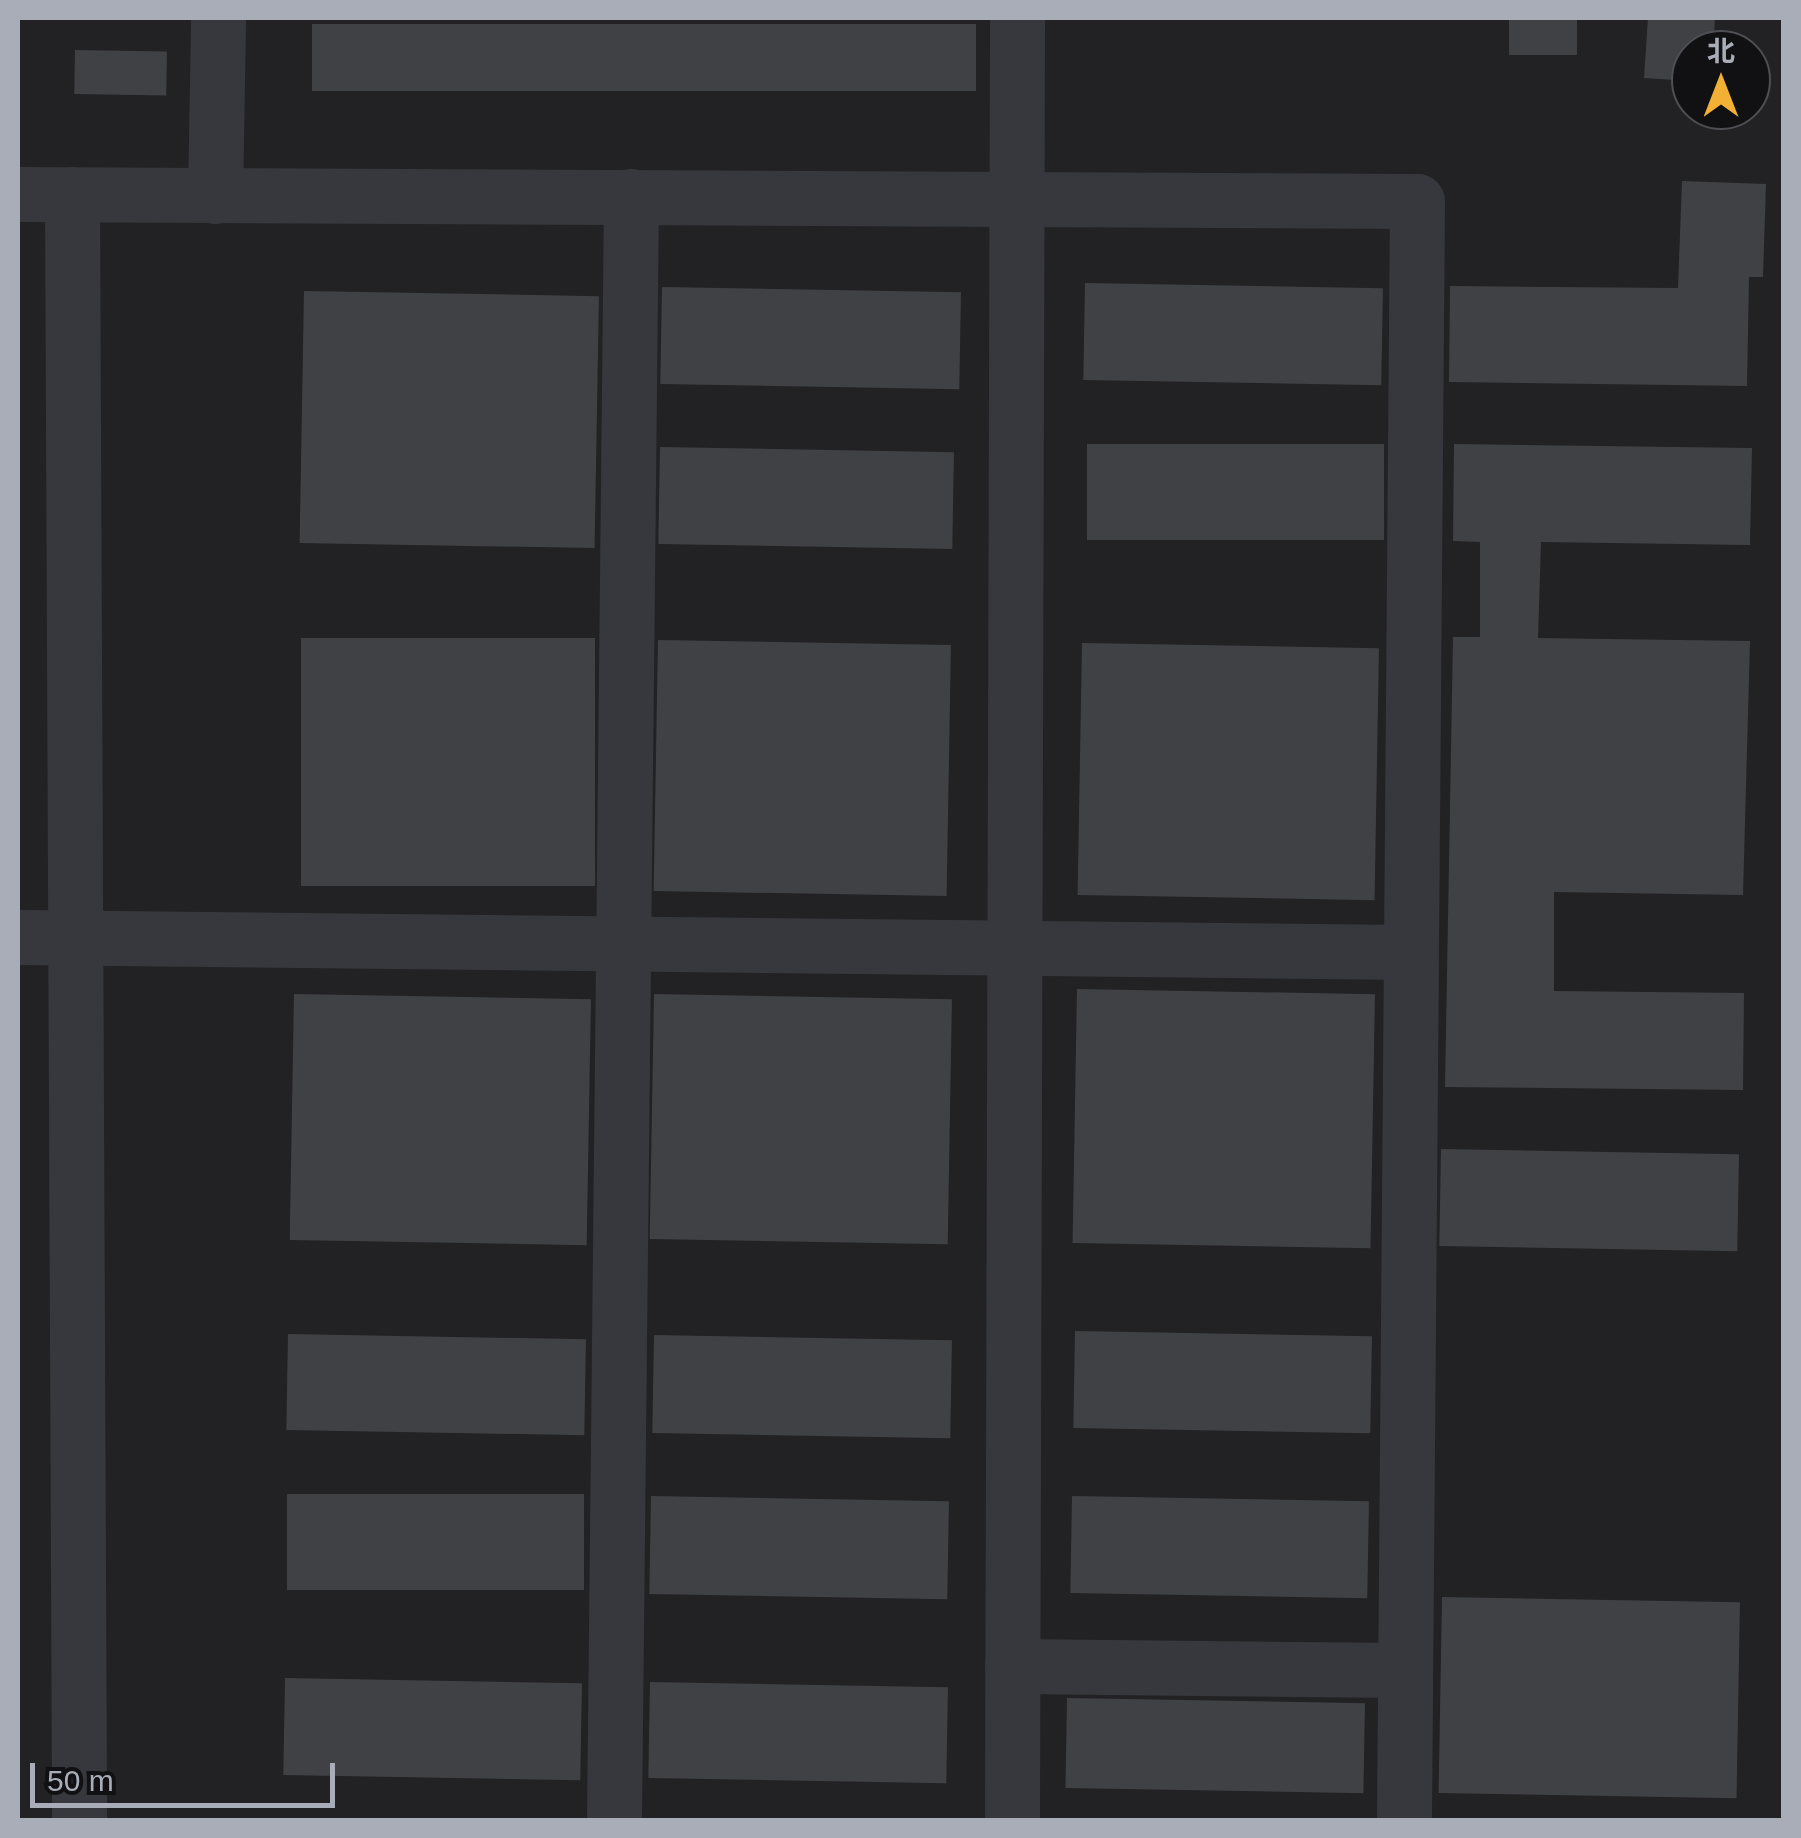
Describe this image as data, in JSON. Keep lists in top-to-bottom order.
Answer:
{
  "scale_bar": "50 m",
  "north": "top"
}
